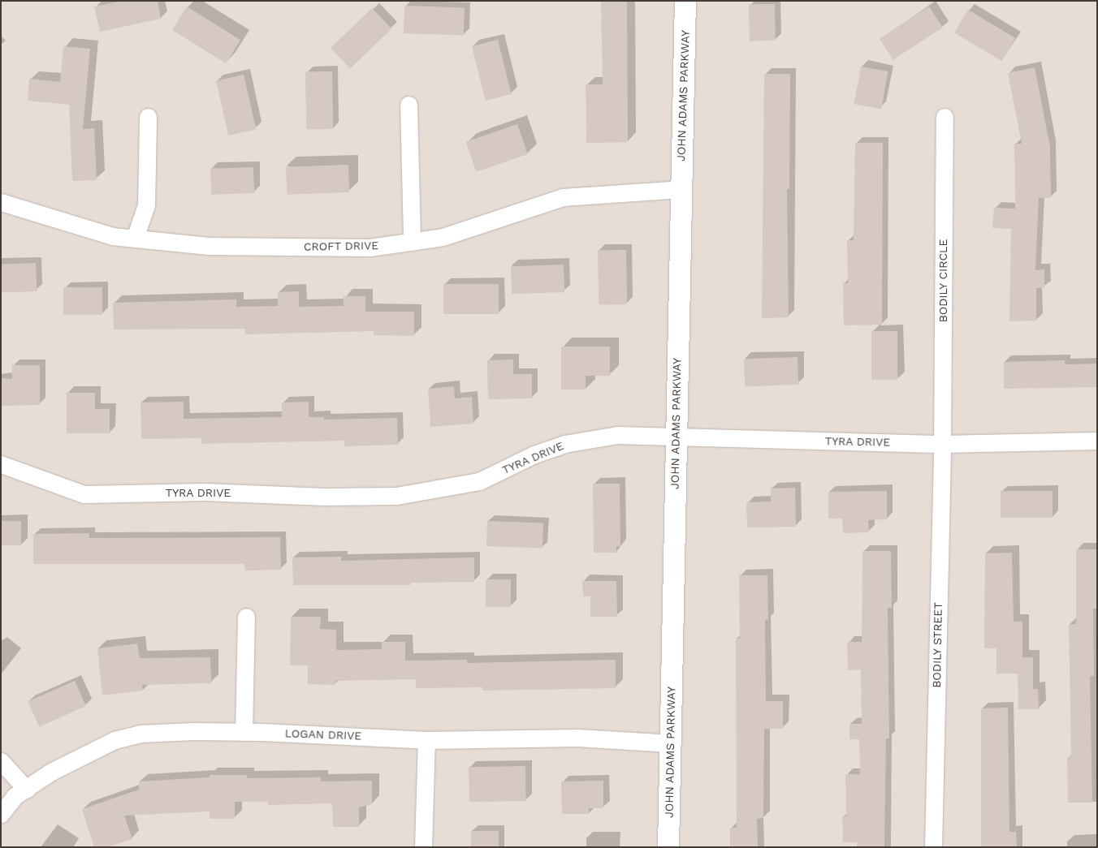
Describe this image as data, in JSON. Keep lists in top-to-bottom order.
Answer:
{
  "streets": {
    "street": [
      "JOHN ADAMS PARKWAY",
      "CROFT DRIVE",
      "BODILY CIRCLE",
      "TYRA DRIVE",
      "BODILY STREET",
      "LOGAN DRIVE"
    ]
  },
  "crossings": [
    ["JOHN ADAMS PARKWAY", "CROFT DRIVE"],
    ["JOHN ADAMS PARKWAY", "TYRA DRIVE"],
    ["JOHN ADAMS PARKWAY", "LOGAN DRIVE"],
    ["BODILY CIRCLE", "TYRA DRIVE"],
    ["BODILY CIRCLE", "BODILY STREET"],
    ["TYRA DRIVE", "BODILY STREET"]
  ]
}
